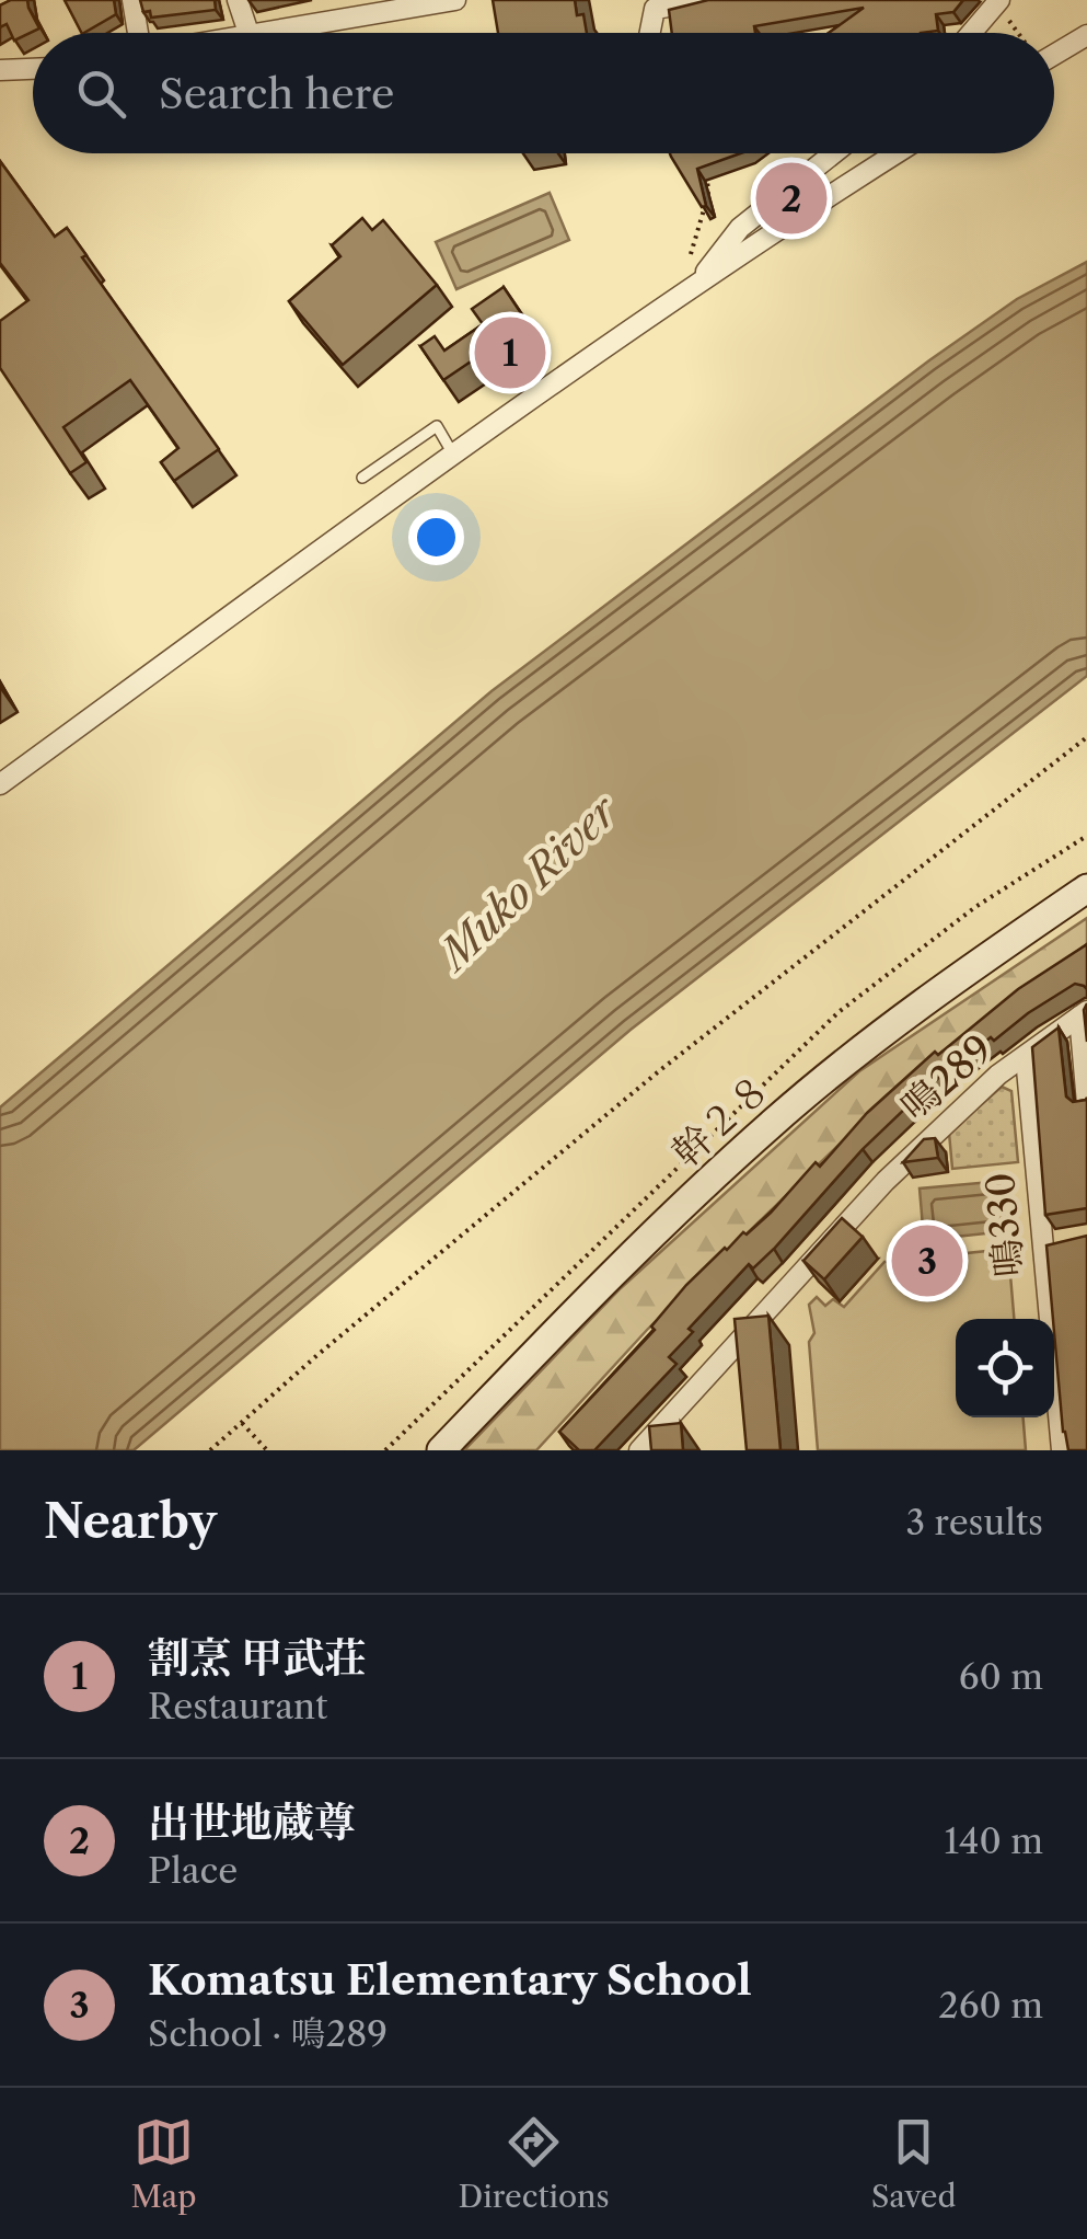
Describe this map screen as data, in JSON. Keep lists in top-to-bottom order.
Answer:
{
  "streets": {
    "street": ["鳴289", "幹２８", "鳴330"]
  },
  "crossings": [
    ["鳴289", "鳴330"]
  ],
  "water": ["Muko River"],
  "page": {
    "search": "Search here",
    "pins": ["2", "1", "3"],
    "heading": ["Nearby", "3 results"],
    "list": [
      {
        "mark": "1",
        "name": "割烹 甲武荘",
        "note": "Restaurant",
        "value": "60 m"
      },
      {
        "mark": "2",
        "name": "出世地蔵尊",
        "note": "Place",
        "value": "140 m"
      },
      {
        "mark": "3",
        "name": "Komatsu Elementary School",
        "note": "School · 鳴289",
        "value": "260 m"
      }
    ],
    "nav": ["Map", "Directions", "Saved"]
  }
}
